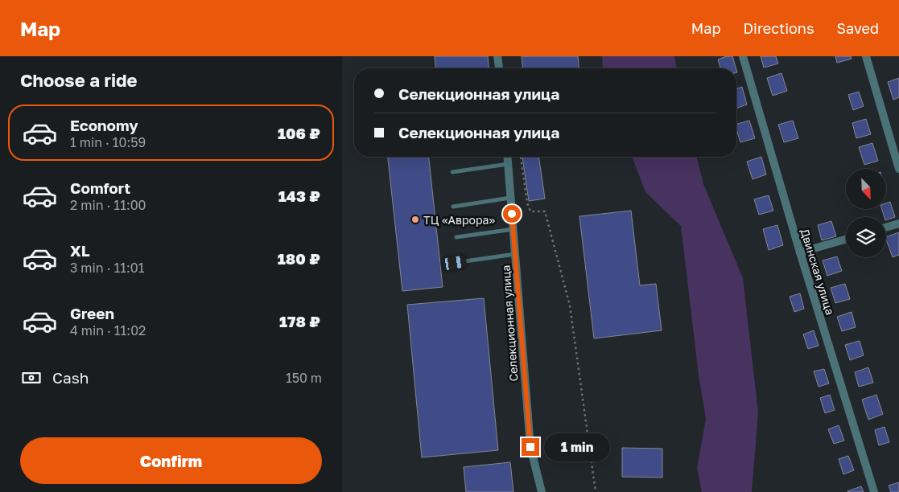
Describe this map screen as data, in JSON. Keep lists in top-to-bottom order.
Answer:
{
  "streets": {
    "street": ["Двинская улица", "Селекционная улица"]
  },
  "places": ["ТЦ «Аврора»"],
  "north": "bottom right",
  "page": {
    "header": "Map",
    "nav": ["Map", "Directions", "Saved"],
    "heading": "Choose a ride",
    "banner": ["Селекционная улица", "Селекционная улица"],
    "list": [
      {
        "name": "Economy",
        "note": "1 min · 10:59",
        "value": "106 ₽"
      },
      {
        "name": "Comfort",
        "note": "2 min · 11:00",
        "value": "143 ₽"
      },
      {
        "name": "XL",
        "note": "3 min · 11:01",
        "value": "180 ₽"
      },
      {
        "name": "Green",
        "note": "4 min · 11:02",
        "value": "178 ₽"
      }
    ],
    "pay": ["Cash", "150 m"],
    "buttons": "Confirm",
    "bubble": "1 min"
  }
}
